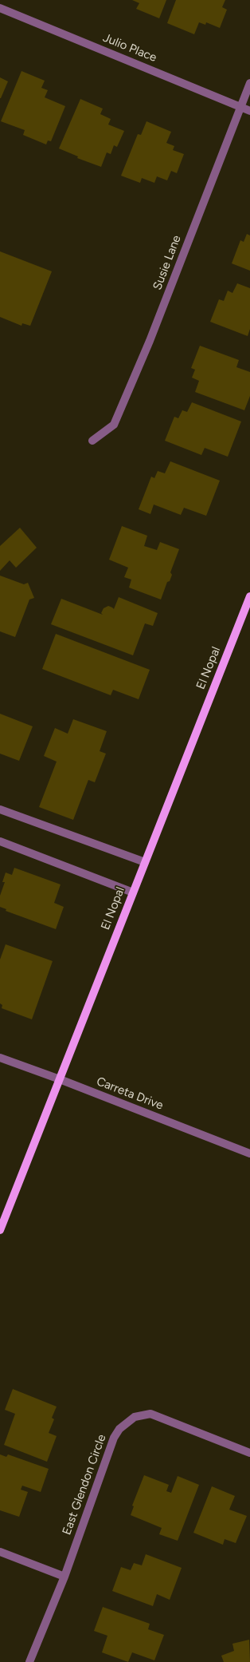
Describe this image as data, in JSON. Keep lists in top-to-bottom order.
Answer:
{
  "streets": {
    "main road": ["El Nopal"],
    "street": [
      "Julio Place",
      "Susie Lane",
      "Carreta Drive",
      "East Glendon Circle"
    ]
  },
  "crossings": [
    ["Julio Place", "Susie Lane"],
    ["El Nopal", "Carreta Drive"]
  ]
}
